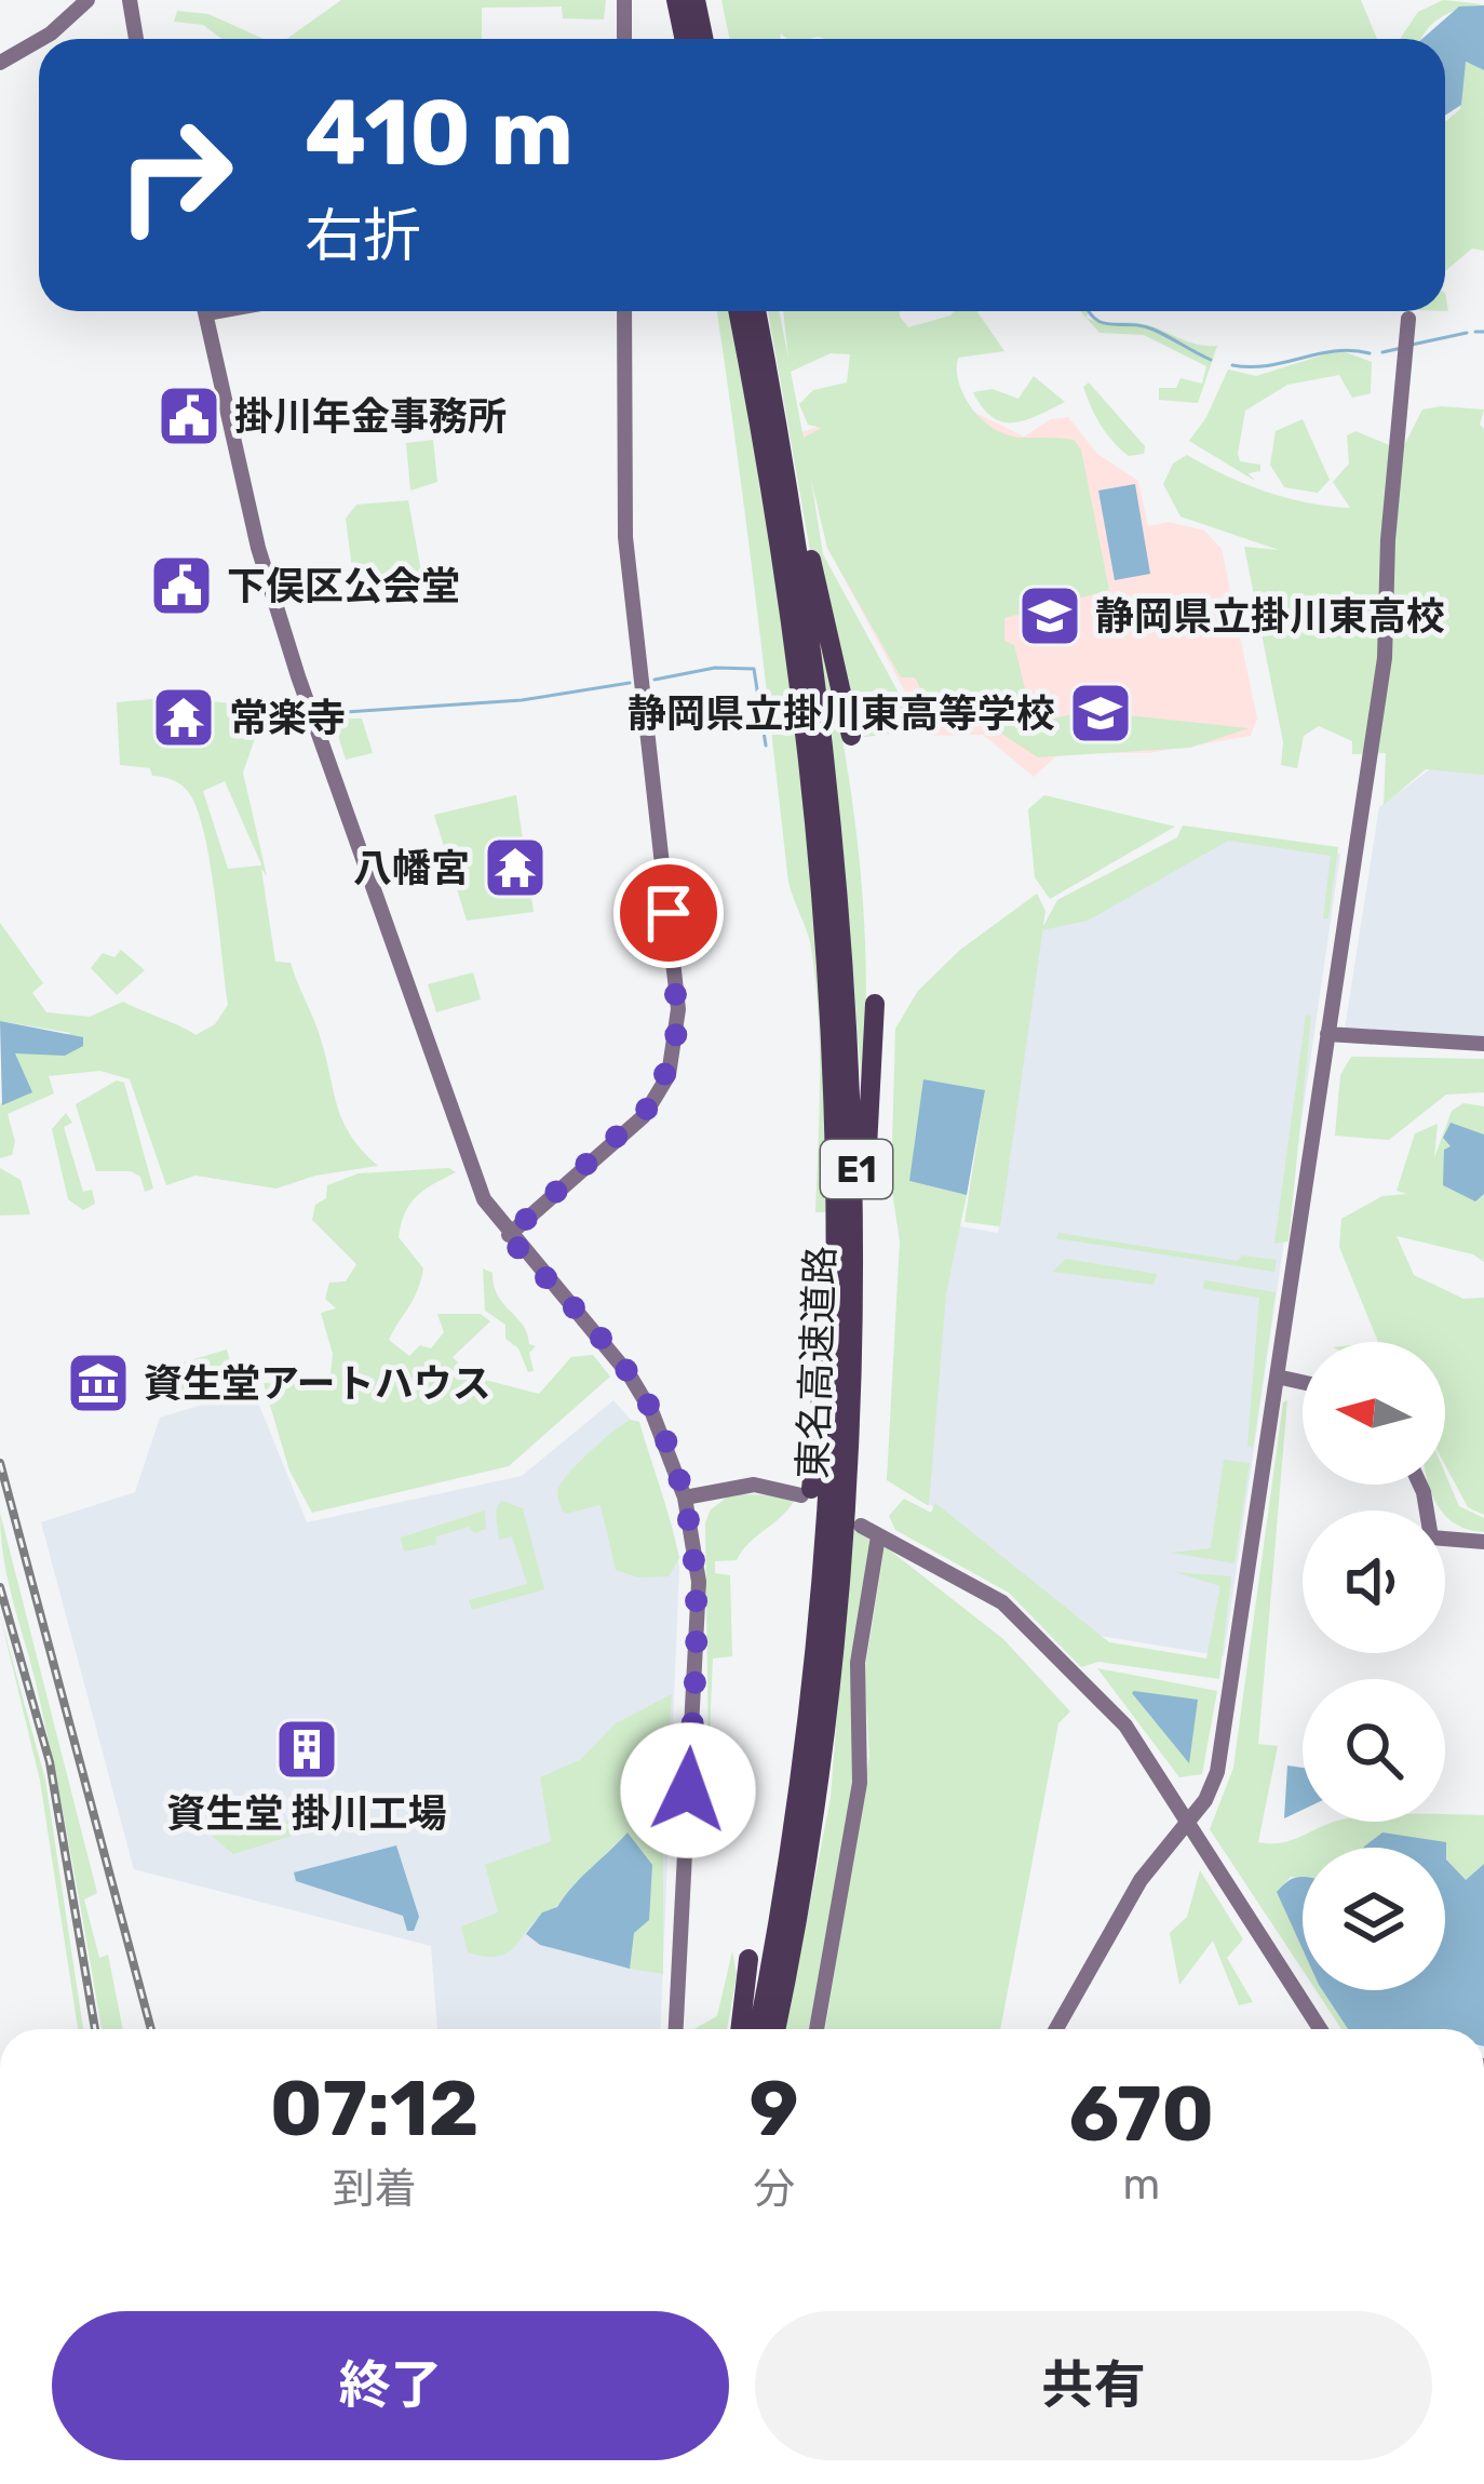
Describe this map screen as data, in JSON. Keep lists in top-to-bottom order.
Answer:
{
  "streets": {
    "highway": ["E1", "東名高速道路"]
  },
  "places": {
    "public building": ["掛川年金事務所", "下俣区公会堂"],
    "school or university": ["静岡県立掛川東高校", "静岡県立掛川東高等学校"],
    "temple": ["常楽寺", "八幡宮"],
    "museum": ["資生堂アートハウス"],
    "building": ["資生堂 掛川工場"]
  },
  "north": "left",
  "page": {
    "turn": ["410 m", "右折"],
    "eta": [
      "07:12",
      "到着",
      "9",
      "分",
      "670",
      "m"
    ],
    "buttons": ["終了", "共有"]
  }
}
